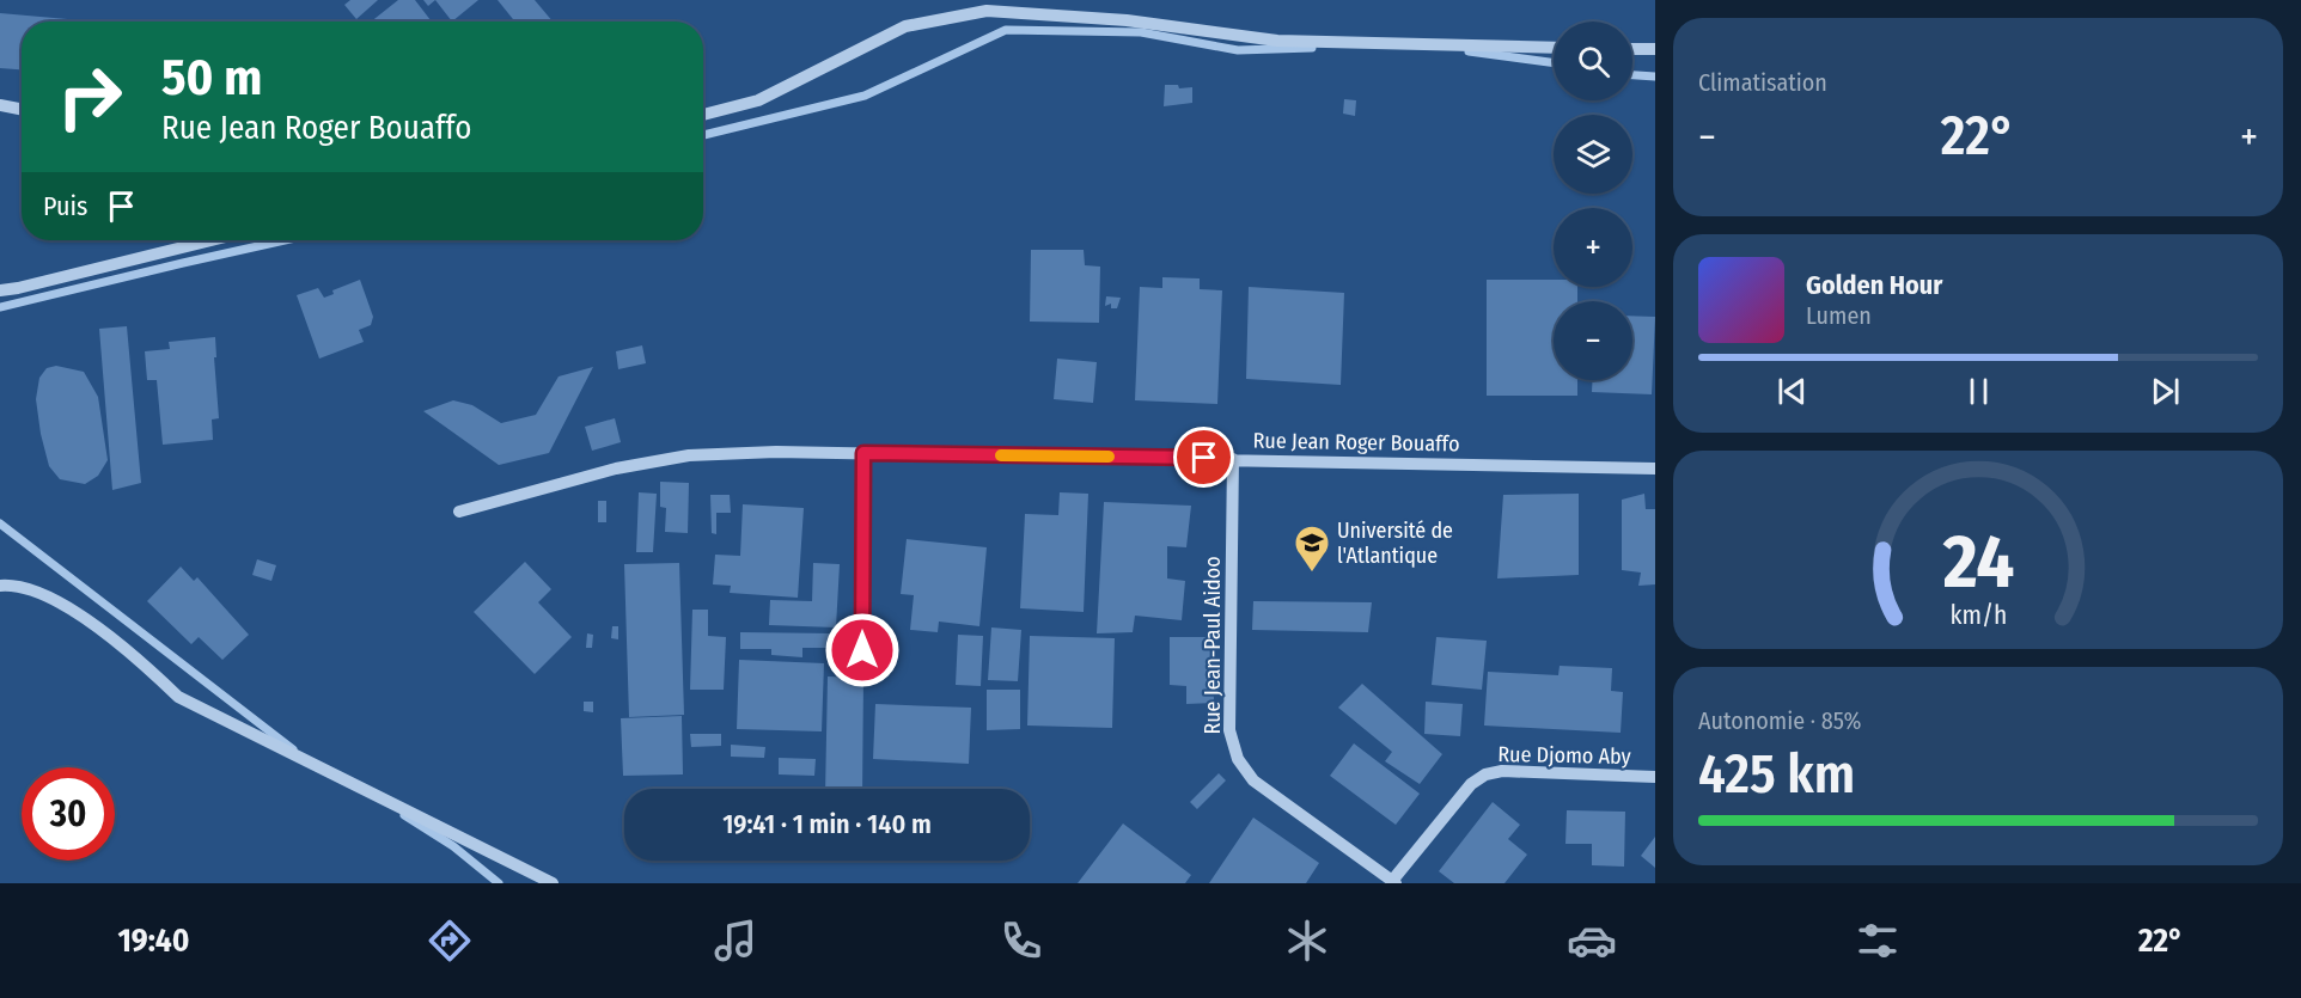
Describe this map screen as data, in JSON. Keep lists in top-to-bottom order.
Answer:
{
  "streets": {
    "street": ["Rue Jean Roger Bouaffo", "Rue Jean-Paul Aidoo", "Rue Djomo Aby"]
  },
  "crossings": [
    ["Rue Jean Roger Bouaffo", "Rue Jean-Paul Aidoo"],
    ["Rue Jean-Paul Aidoo", "Rue Djomo Aby"]
  ],
  "places": {
    "school or university": ["Université de l'Atlantique"]
  },
  "page": {
    "tile": [
      "Climatisation",
      ["Autonomie · 85%", "425 km"]
    ],
    "map_buttons": ["+", "−"],
    "turn": ["50 m", "Rue Jean Roger Bouaffo"],
    "heat": ["−", "22°", "+"],
    "then": "Puis",
    "song": ["Golden Hour", "Lumen"],
    "limit": "30",
    "trip": "19:41 · 1 min · 140 m",
    "tabs": ["19:40", "22°"],
    "gauge": ["24", "km/h"]
  }
}
